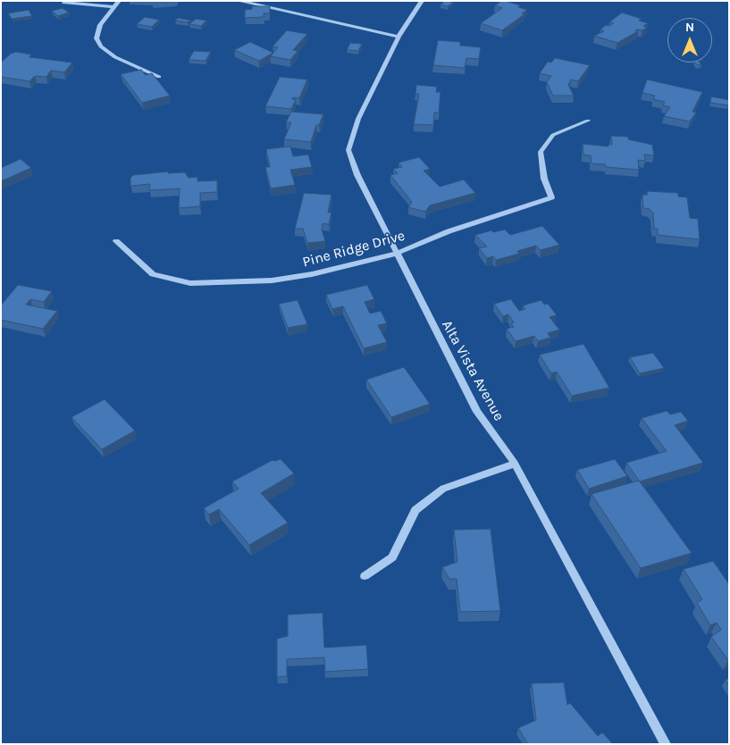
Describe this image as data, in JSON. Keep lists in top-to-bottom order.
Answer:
{
  "streets": {
    "street": ["Pine Ridge Drive", "Alta Vista Avenue"]
  },
  "crossings": [
    ["Pine Ridge Drive", "Alta Vista Avenue"]
  ],
  "north": "top"
}
